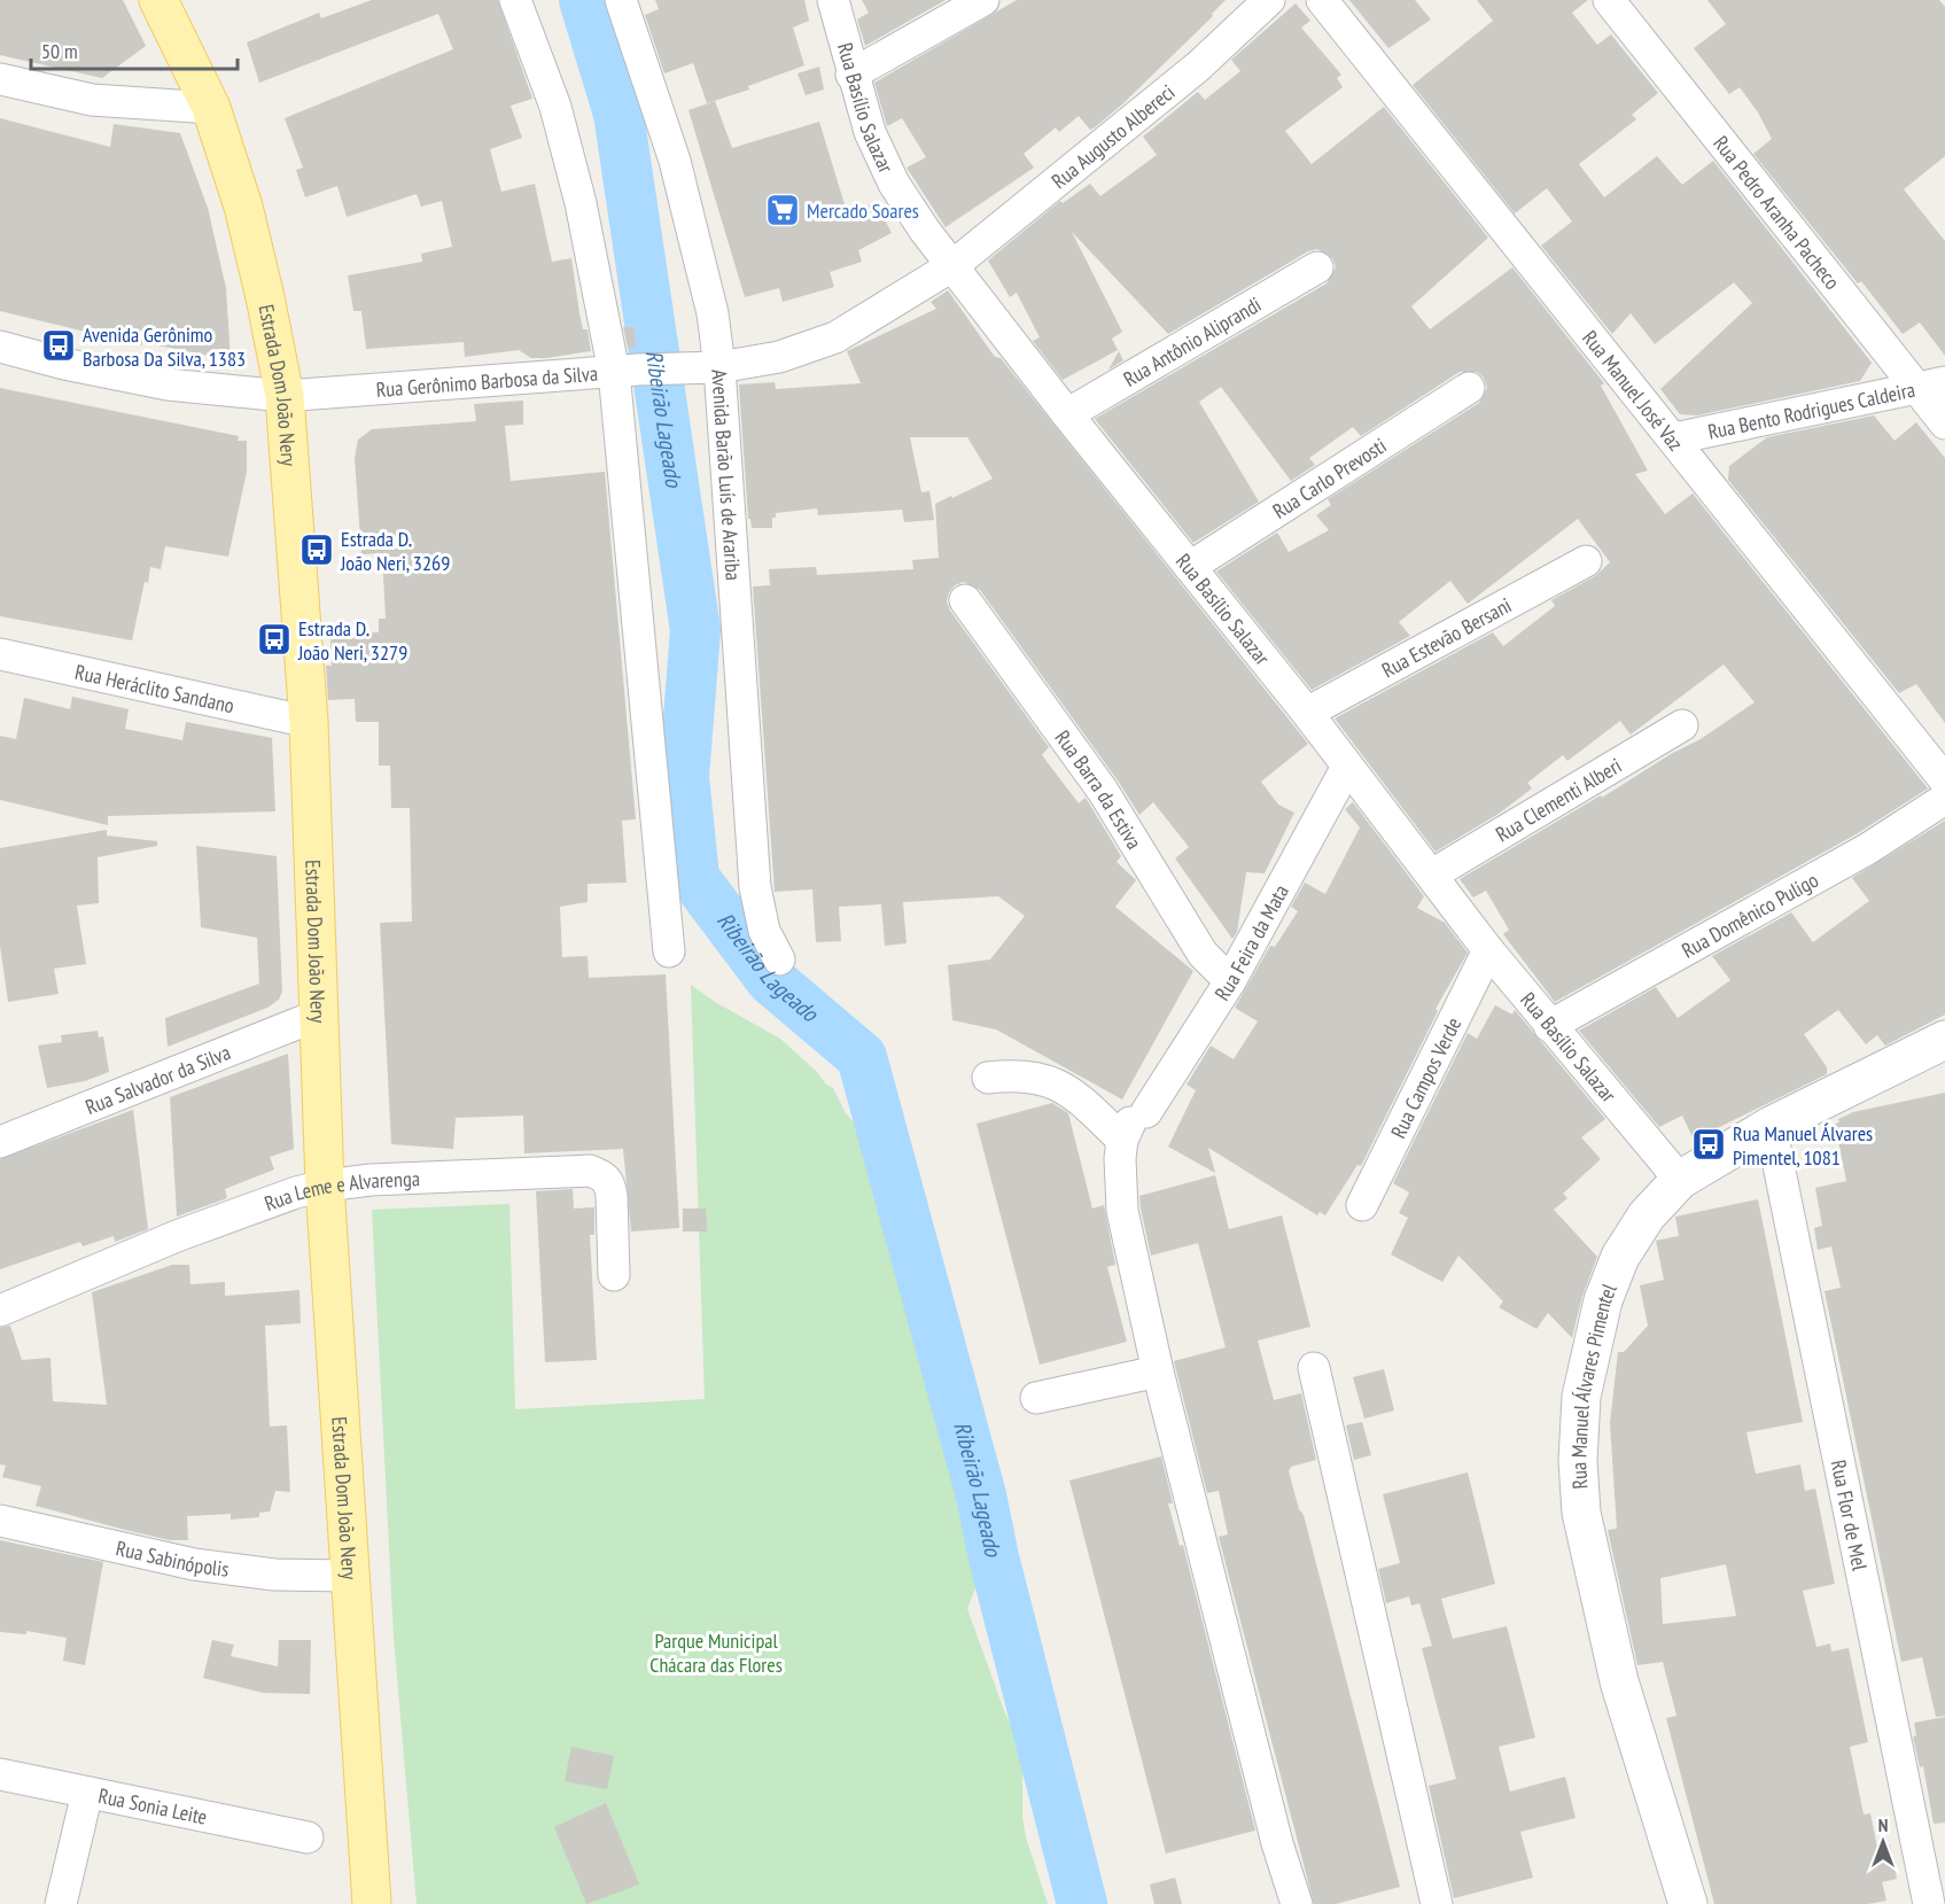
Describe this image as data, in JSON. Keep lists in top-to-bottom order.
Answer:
{
  "streets": {
    "main road": ["Estrada Dom João Nery"],
    "street": [
      "Rua Basílio Salazar",
      "Rua Augusto Albereci",
      "Rua Pedro Aranha Pacheco",
      "Rua Antônio Aliprandi",
      "Rua Gerônimo Barbosa da Silva",
      "Rua Manuel José Vaz",
      "Rua Bento Rodrigues Caldeira",
      "Avenida Barão Luís de Arariba",
      "Rua Carlo Prevosti",
      "Rua Estevão Bersani",
      "Rua Heráclito Sandano",
      "Rua Barra da Estiva",
      "Rua Clementi Alberi",
      "Rua Domênico Puligo",
      "Rua Feira da Mata",
      "Rua Campos Verde",
      "Rua Salvador da Silva",
      "Rua Leme e Alvarenga",
      "Rua Manuel Álvares Pimentel",
      "Rua Flor de Mel",
      "Rua Sabinópolis",
      "Rua Sonia Leite"
    ]
  },
  "crossings": [
    ["Rua Basílio Salazar", "Rua Augusto Albereci"],
    ["Rua Basílio Salazar", "Rua Antônio Aliprandi"],
    ["Rua Basílio Salazar", "Rua Gerônimo Barbosa da Silva"],
    ["Rua Basílio Salazar", "Rua Carlo Prevosti"],
    ["Rua Basílio Salazar", "Rua Estevão Bersani"],
    ["Rua Basílio Salazar", "Rua Clementi Alberi"],
    ["Rua Basílio Salazar", "Rua Domênico Puligo"],
    ["Rua Basílio Salazar", "Rua Feira da Mata"],
    ["Rua Basílio Salazar", "Rua Campos Verde"],
    ["Rua Basílio Salazar", "Rua Manuel Álvares Pimentel"],
    ["Rua Augusto Albereci", "Rua Gerônimo Barbosa da Silva"],
    ["Rua Pedro Aranha Pacheco", "Rua Bento Rodrigues Caldeira"],
    ["Rua Gerônimo Barbosa da Silva", "Estrada Dom João Nery"],
    ["Rua Gerônimo Barbosa da Silva", "Avenida Barão Luís de Arariba"],
    ["Estrada Dom João Nery", "Rua Heráclito Sandano"],
    ["Estrada Dom João Nery", "Rua Salvador da Silva"],
    ["Estrada Dom João Nery", "Rua Leme e Alvarenga"],
    ["Estrada Dom João Nery", "Rua Sabinópolis"],
    ["Rua Manuel José Vaz", "Rua Bento Rodrigues Caldeira"],
    ["Rua Barra da Estiva", "Rua Feira da Mata"],
    ["Rua Manuel Álvares Pimentel", "Rua Flor de Mel"]
  ],
  "water": ["Ribeirão Lageado"],
  "parks": ["Parque Municipal Chácara das Flores"],
  "places": {
    "supermarket": ["Mercado Soares"],
    "bus stop": [
      "Avenida Gerônimo Barbosa Da Silva, 1383",
      "Estrada D. João Neri, 3269",
      "Estrada D. João Neri, 3279",
      "Rua Manuel Álvares Pimentel, 1081"
    ]
  },
  "scale_bar": "50 m",
  "north": "top"
}
